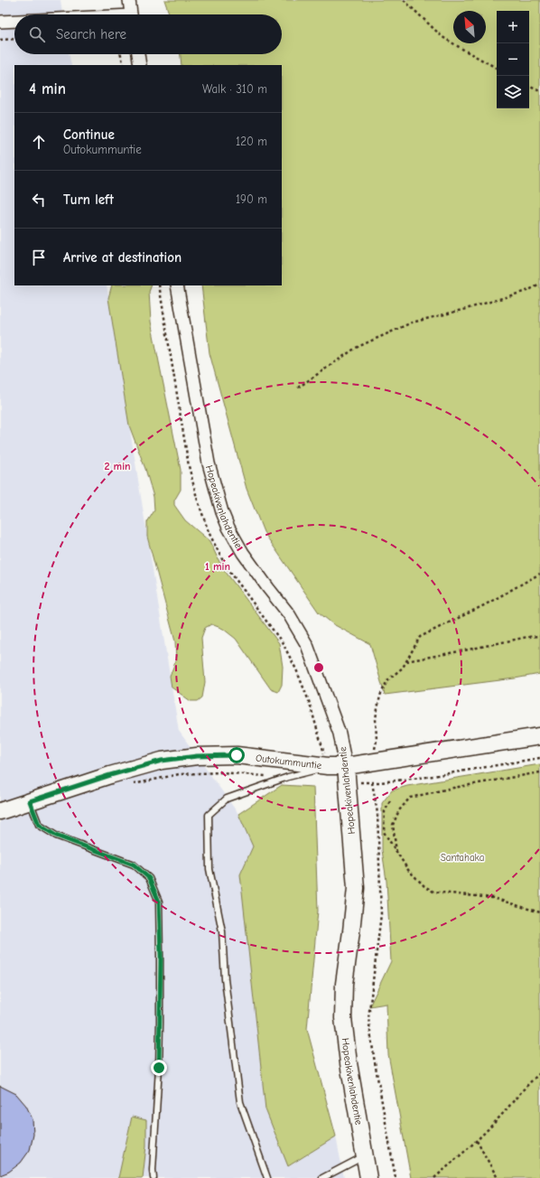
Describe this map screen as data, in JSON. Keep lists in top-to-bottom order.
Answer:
{
  "streets": {
    "street": ["Hopeakivenlahdentie", "Outokummuntie"]
  },
  "crossings": [
    ["Hopeakivenlahdentie", "Outokummuntie"]
  ],
  "parks": ["Santahaka"],
  "north": "top left",
  "page": {
    "map_buttons": ["+", "−"],
    "search": "Search here",
    "heading": ["4 min", "Walk · 310 m"],
    "list": [
      ["Continue", "Outokummuntie", "120 m"],
      ["Turn left", "190 m"],
      "Arrive at destination"
    ]
  },
  "rings": ["2 min", "1 min"]
}
